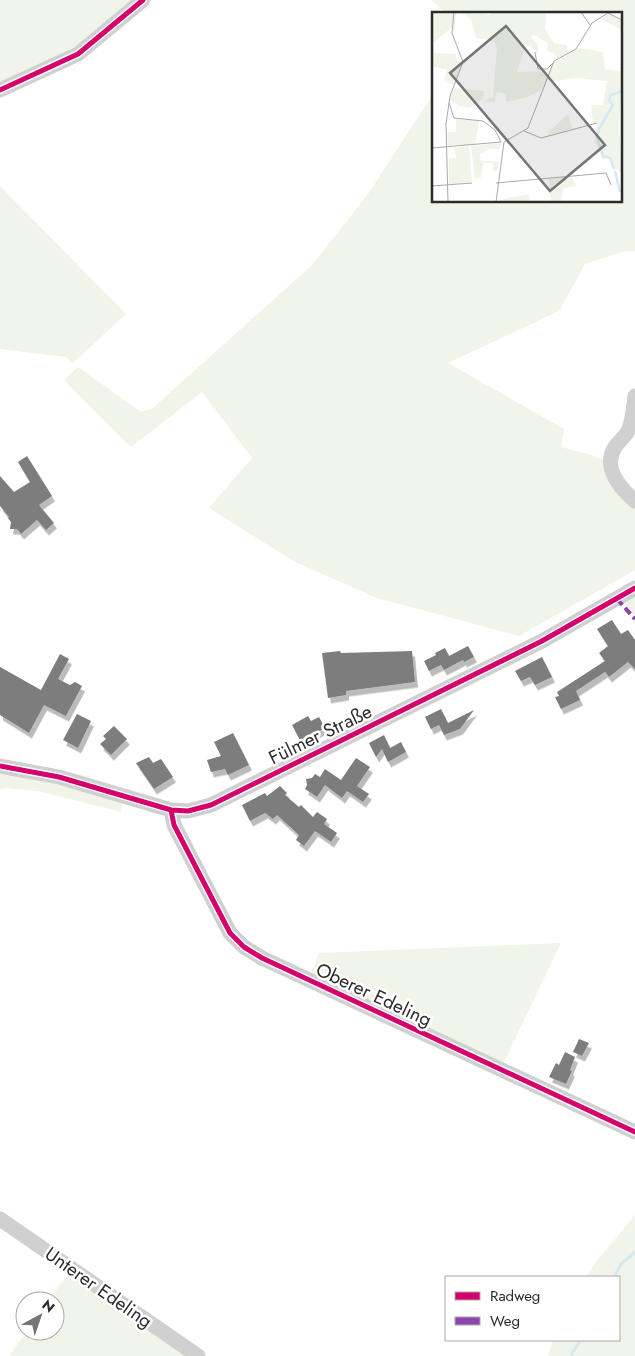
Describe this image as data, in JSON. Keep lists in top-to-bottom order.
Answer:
{
  "streets": {
    "street": ["Fülmer Straße", "Oberer Edeling", "Unterer Edeling"]
  },
  "crossings": [
    ["Fülmer Straße", "Oberer Edeling"]
  ],
  "legend": ["Radweg", "Weg"],
  "north": "top right"
}
